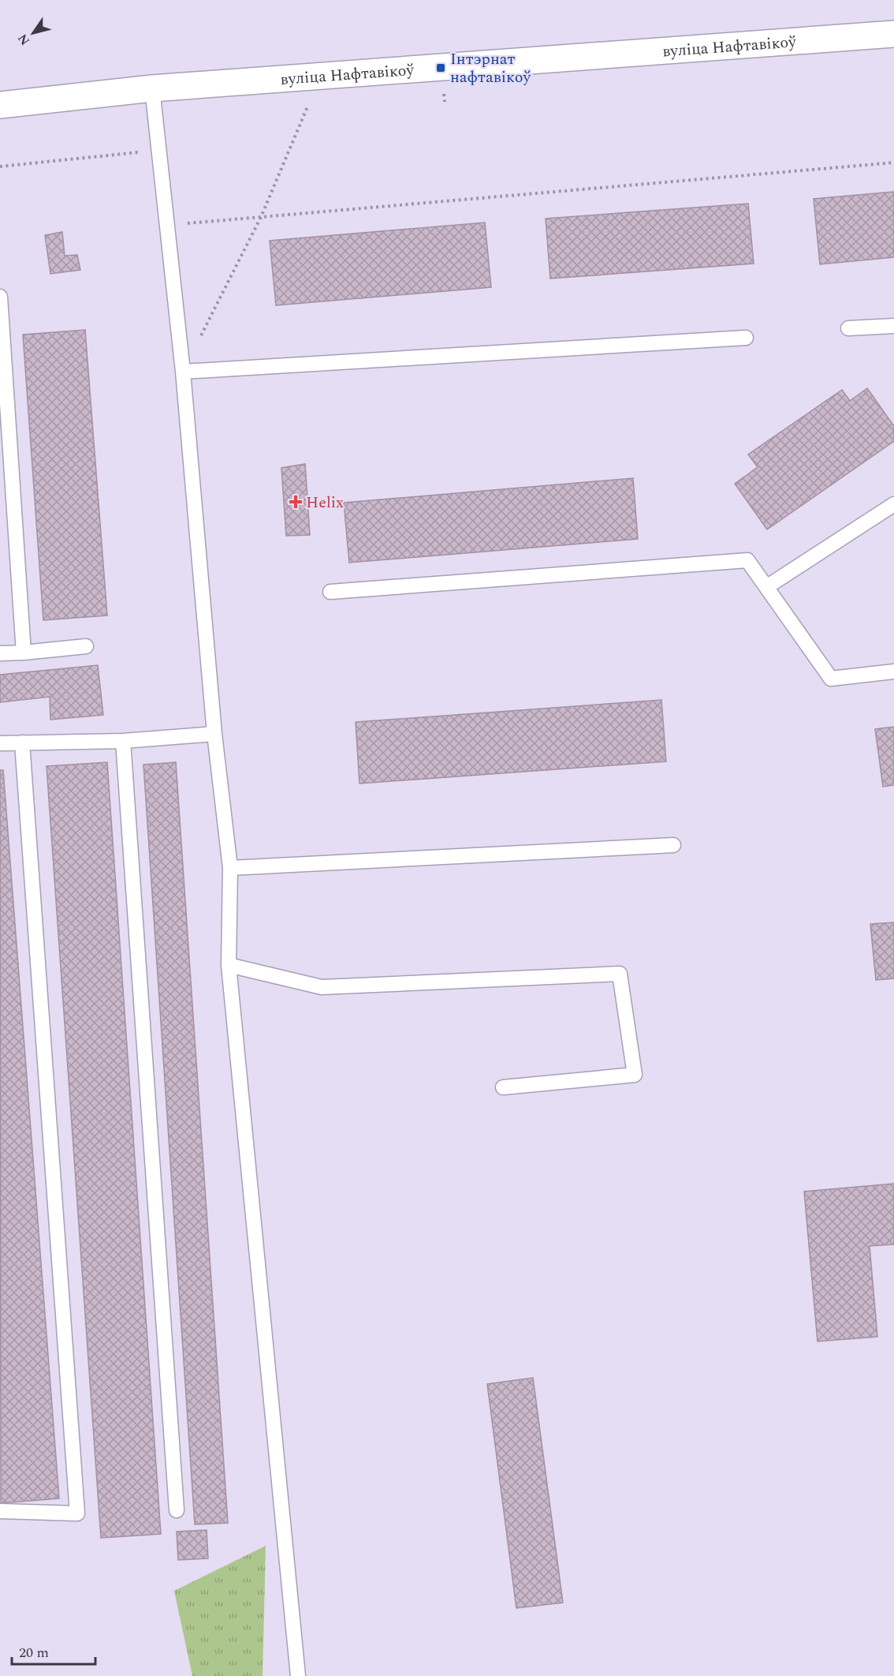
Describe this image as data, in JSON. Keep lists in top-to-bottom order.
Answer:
{
  "streets": {
    "street": ["вуліца Нафтавікоў"]
  },
  "places": {
    "transit": ["Інтэрнат нафтавікоў"],
    "health": ["Helix"]
  },
  "scale_bar": "20 m",
  "north": "bottom left"
}
